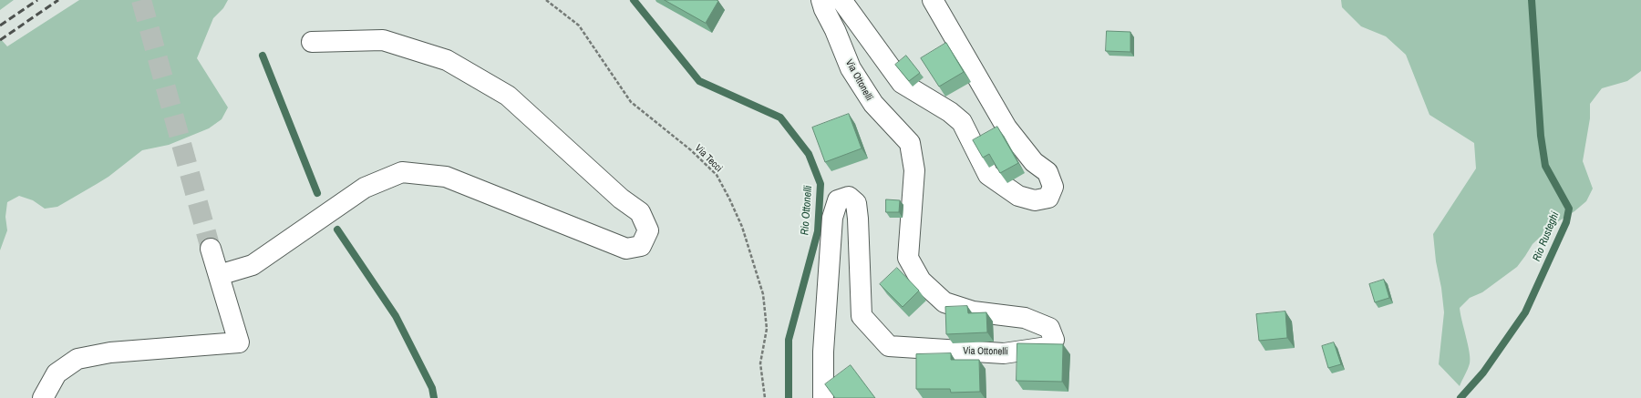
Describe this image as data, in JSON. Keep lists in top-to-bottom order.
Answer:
{
  "streets": {
    "street": ["Via Ottonelli"],
    "path": ["Via Tecci"]
  },
  "water": ["Rio Ottonelli", "Rio Rusteghi"]
}
